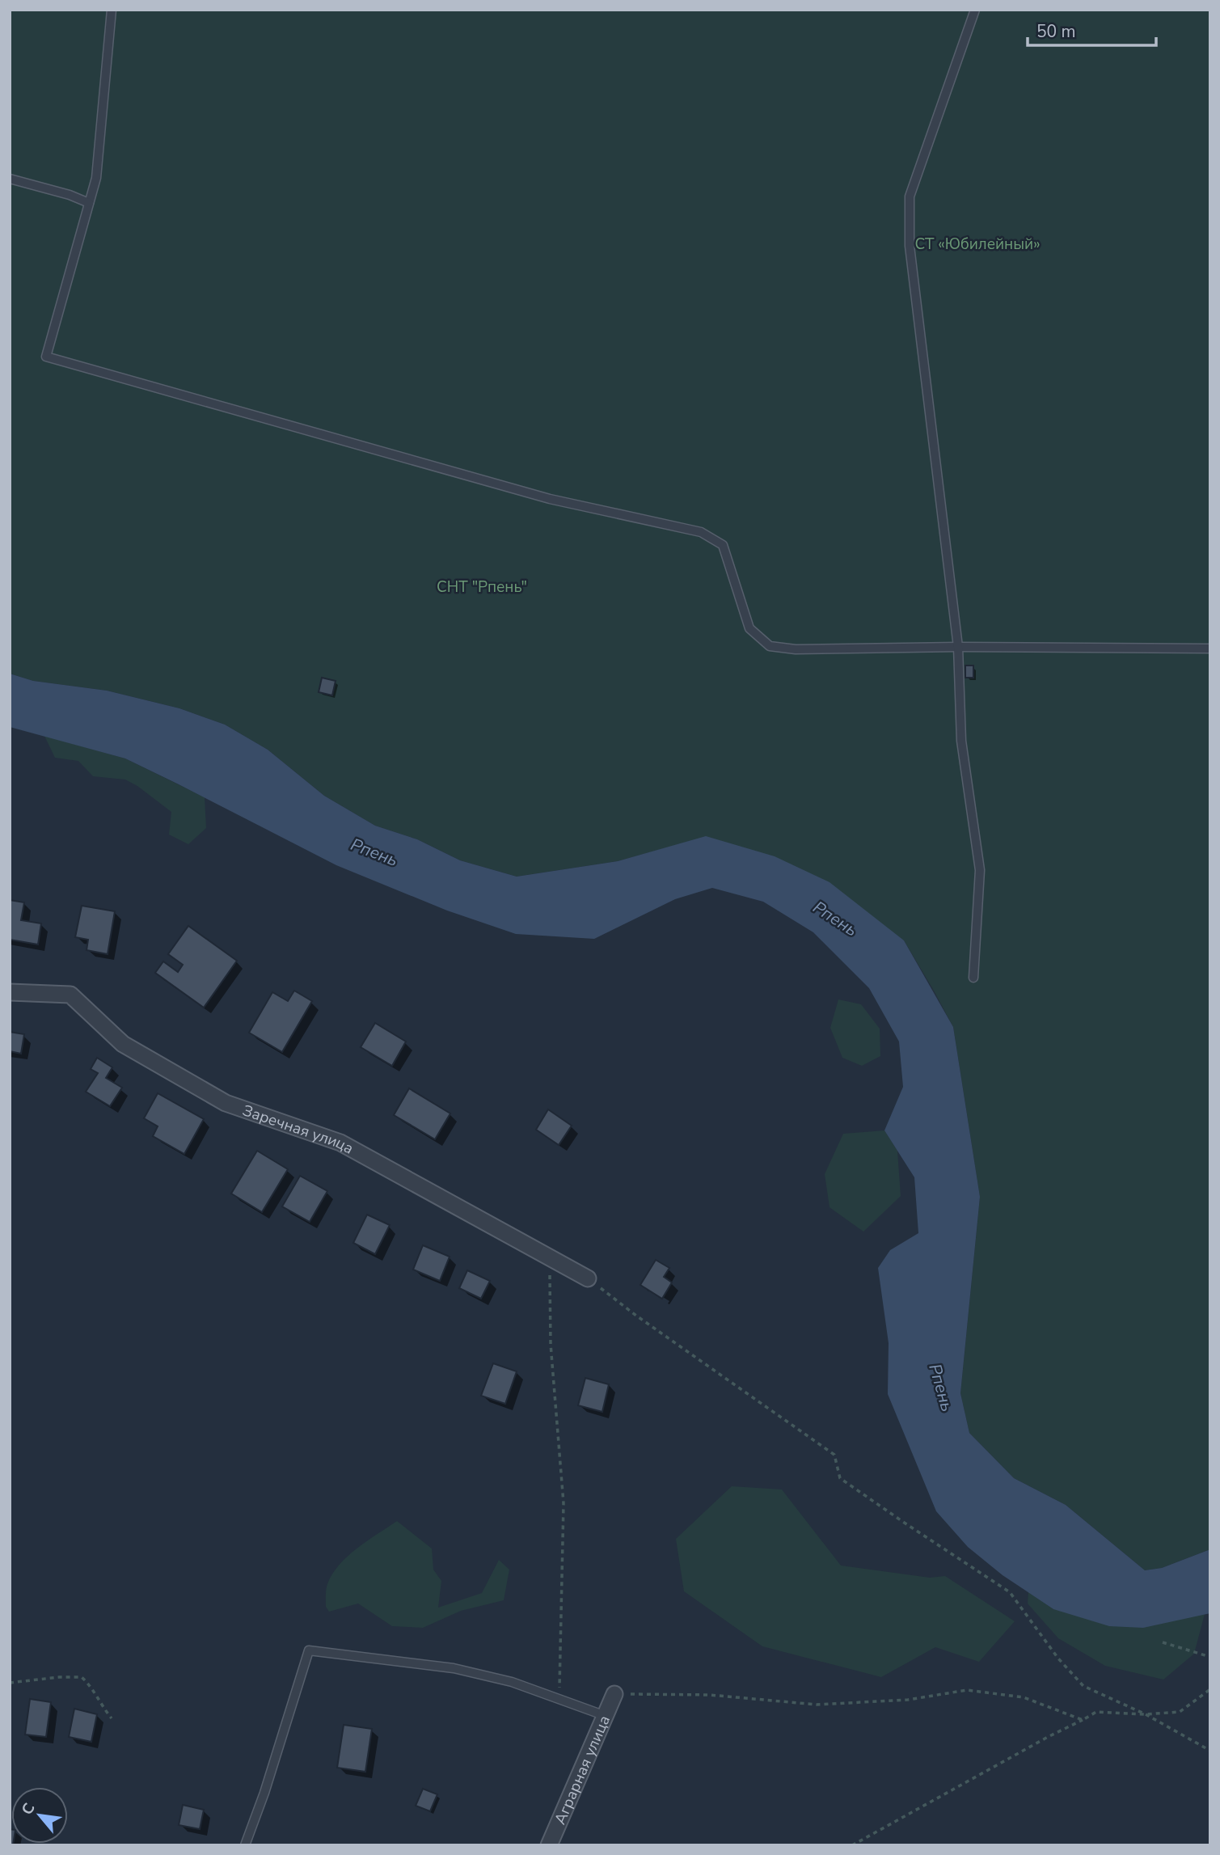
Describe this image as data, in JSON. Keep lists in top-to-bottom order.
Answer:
{
  "streets": {
    "street": ["Заречная улица", "Аграрная улица"]
  },
  "water": ["Рпень"],
  "parks": ["СТ «Юбилейный»", "СНТ \"Рпень\""],
  "scale_bar": "50 m",
  "north": "top left"
}
